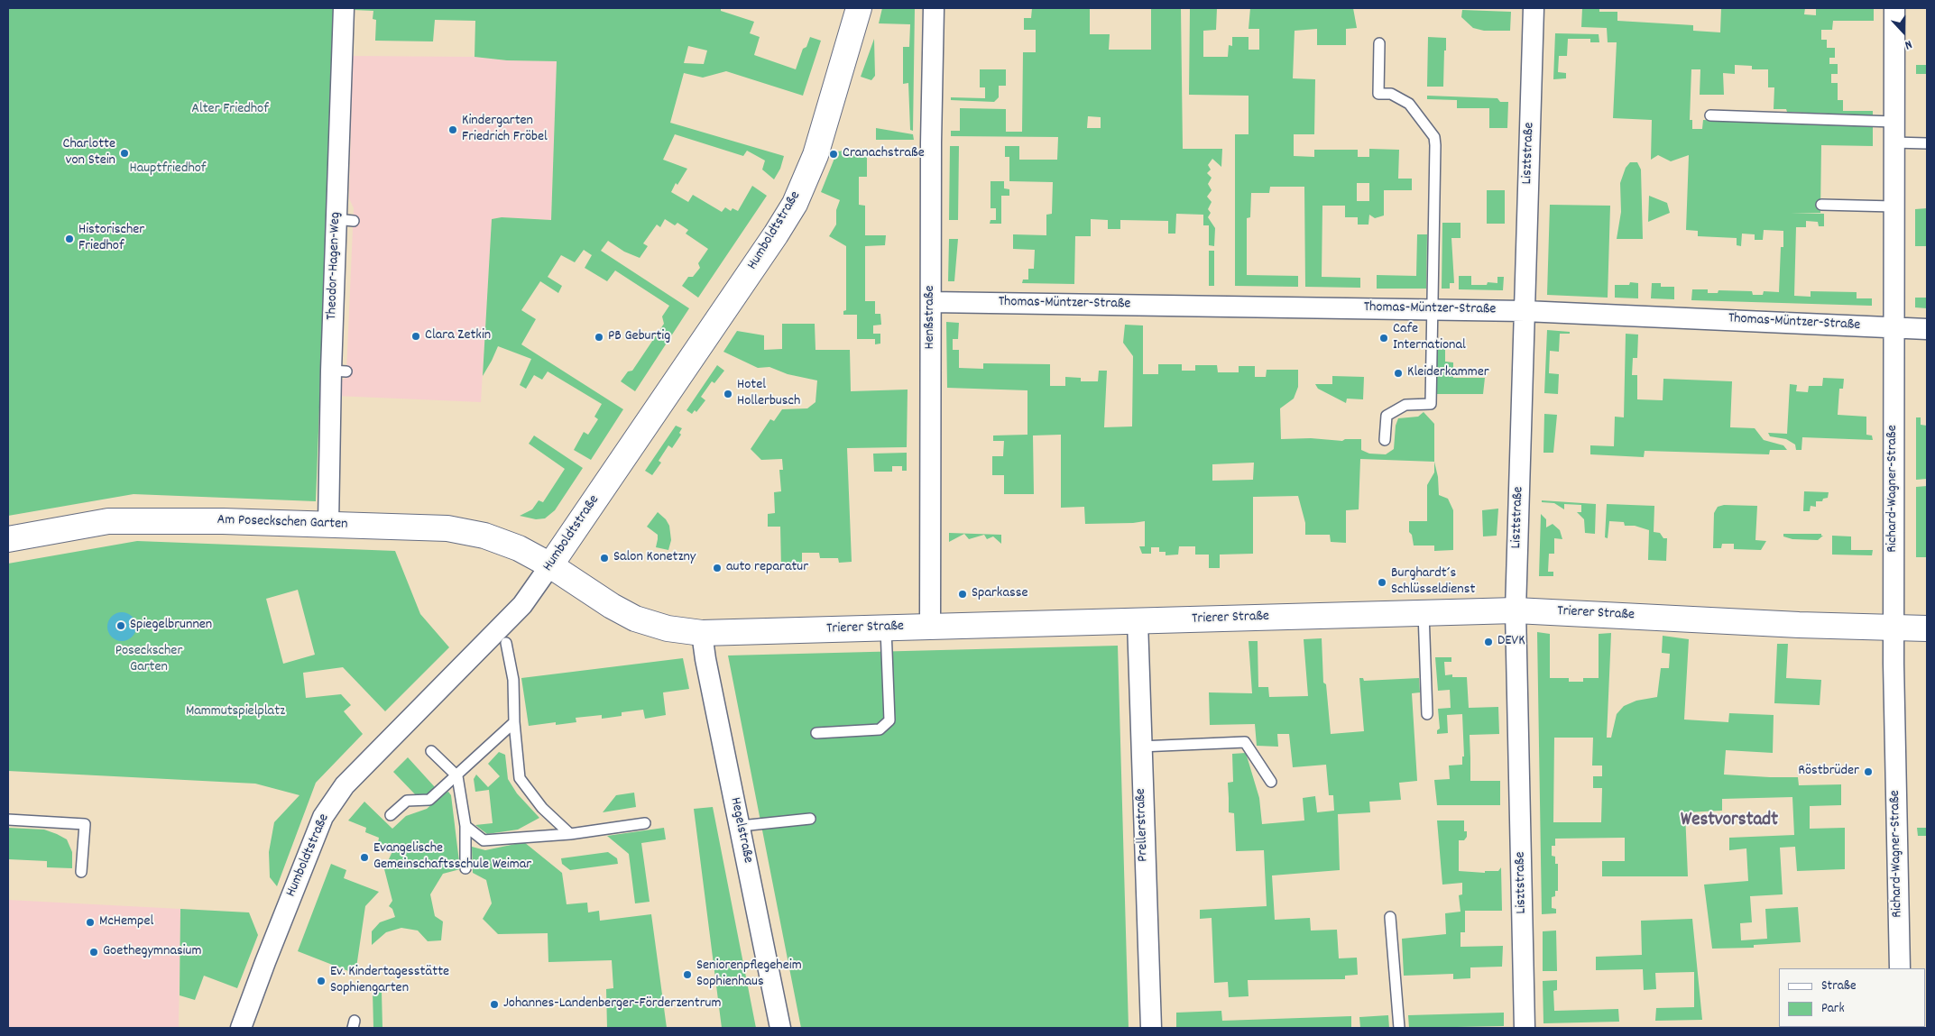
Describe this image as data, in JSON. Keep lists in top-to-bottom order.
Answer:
{
  "streets": {
    "street": [
      "Lisztstraße",
      "Humboldtstraße",
      "Theodor-Hagen-Weg",
      "Thomas-Müntzer-Straße",
      "Henßstraße",
      "Richard-Wagner-Straße",
      "Am Poseckschen Garten",
      "Trierer Straße",
      "Prellerstraße",
      "Hegelstraße"
    ]
  },
  "crossings": [
    ["Lisztstraße", "Thomas-Müntzer-Straße"],
    ["Lisztstraße", "Trierer Straße"],
    ["Humboldtstraße", "Am Poseckschen Garten"],
    ["Humboldtstraße", "Trierer Straße"],
    ["Theodor-Hagen-Weg", "Am Poseckschen Garten"],
    ["Thomas-Müntzer-Straße", "Henßstraße"],
    ["Thomas-Müntzer-Straße", "Richard-Wagner-Straße"],
    ["Henßstraße", "Trierer Straße"],
    ["Richard-Wagner-Straße", "Trierer Straße"],
    ["Am Poseckschen Garten", "Trierer Straße"],
    ["Trierer Straße", "Prellerstraße"],
    ["Trierer Straße", "Hegelstraße"]
  ],
  "districts": ["Westvorstadt"],
  "parks": [
    "Alter Friedhof",
    "Hauptfriedhof",
    "Poseckscher Garten",
    "Mammutspielplatz"
  ],
  "places": [
    "Kindergarten Friedrich Fröbel",
    "Charlotte von Stein",
    "Cranachstraße",
    "Historischer Friedhof",
    "Clara Zetkin",
    "PB Geburtig",
    "Cafe International",
    "Kleiderkammer",
    "Hotel Hollerbusch",
    "Salon Konetzny",
    "auto reparatur",
    "Burghardt´s Schlüsseldienst",
    "Sparkasse",
    "Spiegelbrunnen",
    "DEVK",
    "Röstbrüder",
    "Evangelische Gemeinschaftsschule Weimar",
    "McHempel",
    "Goethegymnasium",
    "Seniorenpflegeheim Sophienhaus",
    "Ev. Kindertagesstätte Sophiengarten",
    "Johannes-Landenberger-Förderzentrum"
  ],
  "legend": ["Straße", "Park"],
  "north": "bottom"
}
